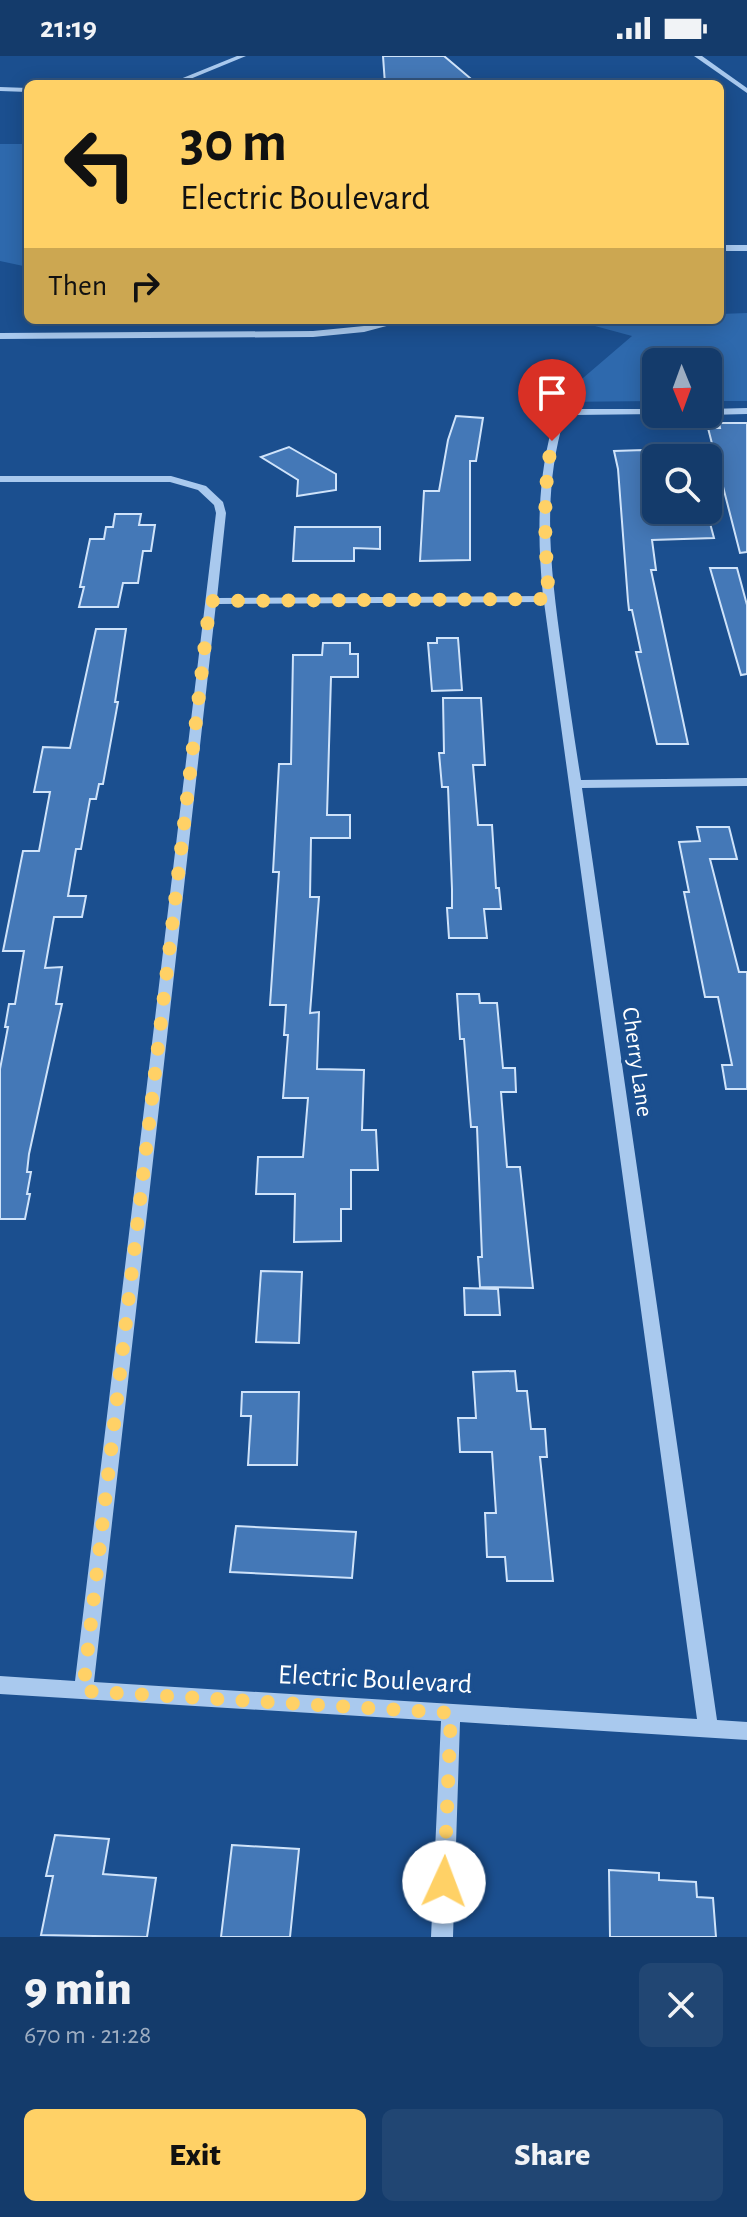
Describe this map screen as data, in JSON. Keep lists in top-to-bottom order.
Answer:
{
  "streets": {
    "street": ["Cherry Lane", "Electric Boulevard"]
  },
  "crossings": [
    ["Cherry Lane", "Electric Boulevard"]
  ],
  "north": "bottom",
  "page": {
    "status": "21:19",
    "turn": ["30 m", "Electric Boulevard"],
    "then": "Then",
    "heading": ["9 min", "670 m · 21:28"],
    "buttons": ["Exit", "Share"]
  }
}
